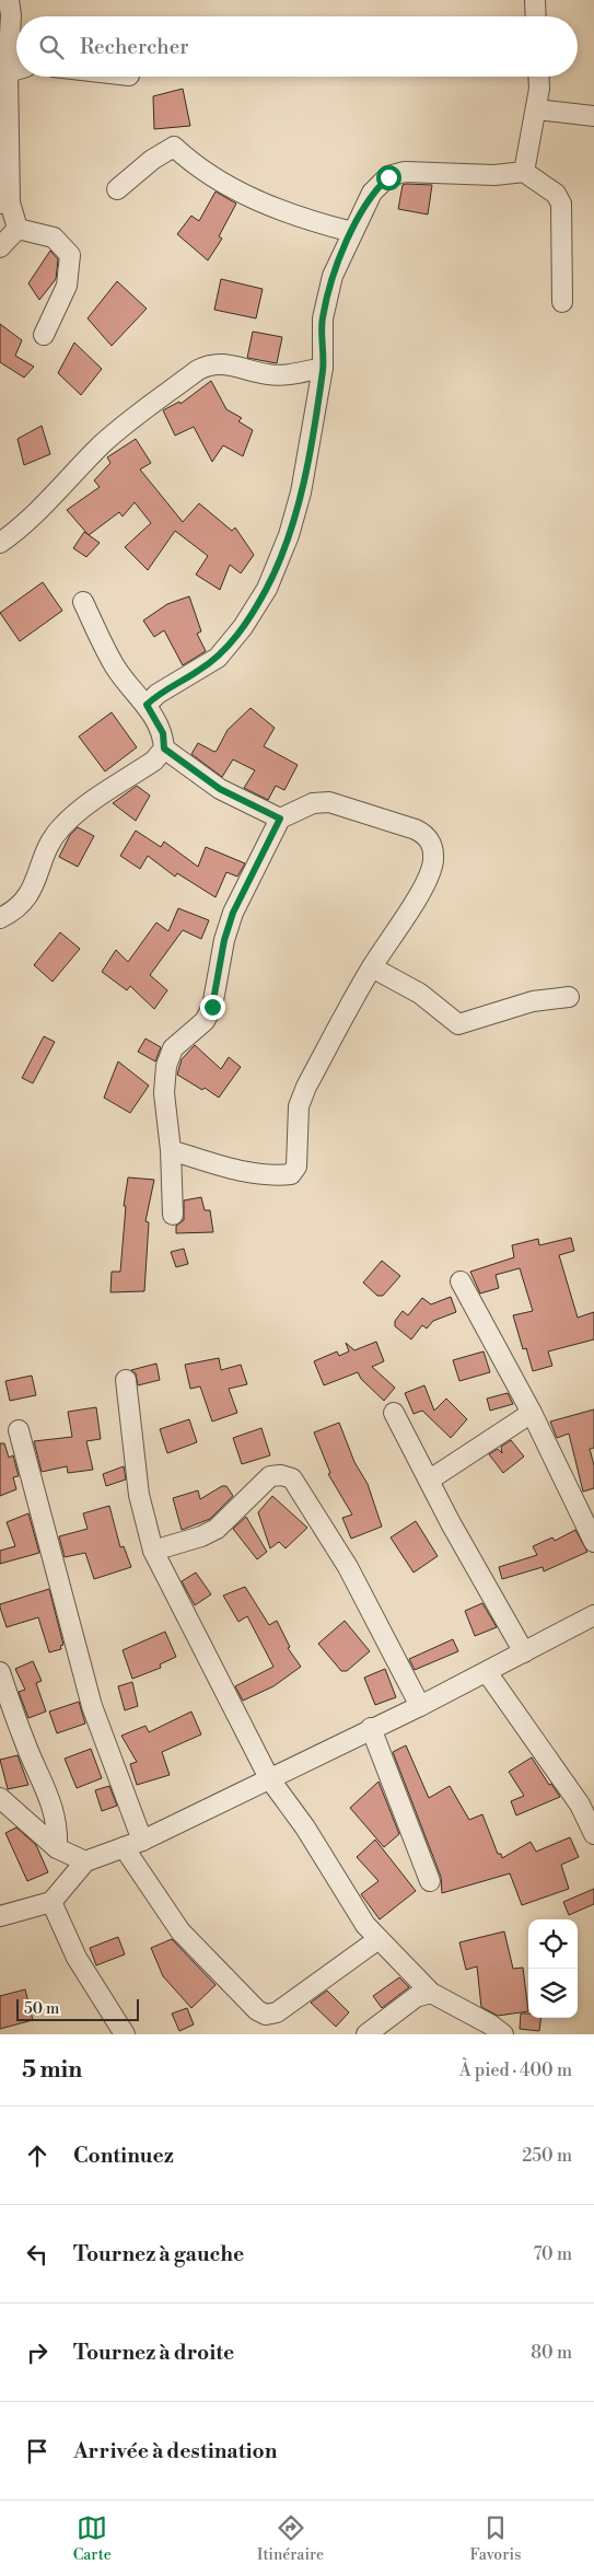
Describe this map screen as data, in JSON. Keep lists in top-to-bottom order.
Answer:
{
  "scale_bar": "50 m",
  "page": {
    "search": "Rechercher",
    "scale": "50 m",
    "heading": ["5 min", "À pied · 400 m"],
    "list": [
      ["Continuez", "250 m"],
      ["Tournez à gauche", "70 m"],
      ["Tournez à droite", "80 m"],
      "Arrivée à destination"
    ],
    "nav": ["Carte", "Itinéraire", "Favoris"]
  }
}
